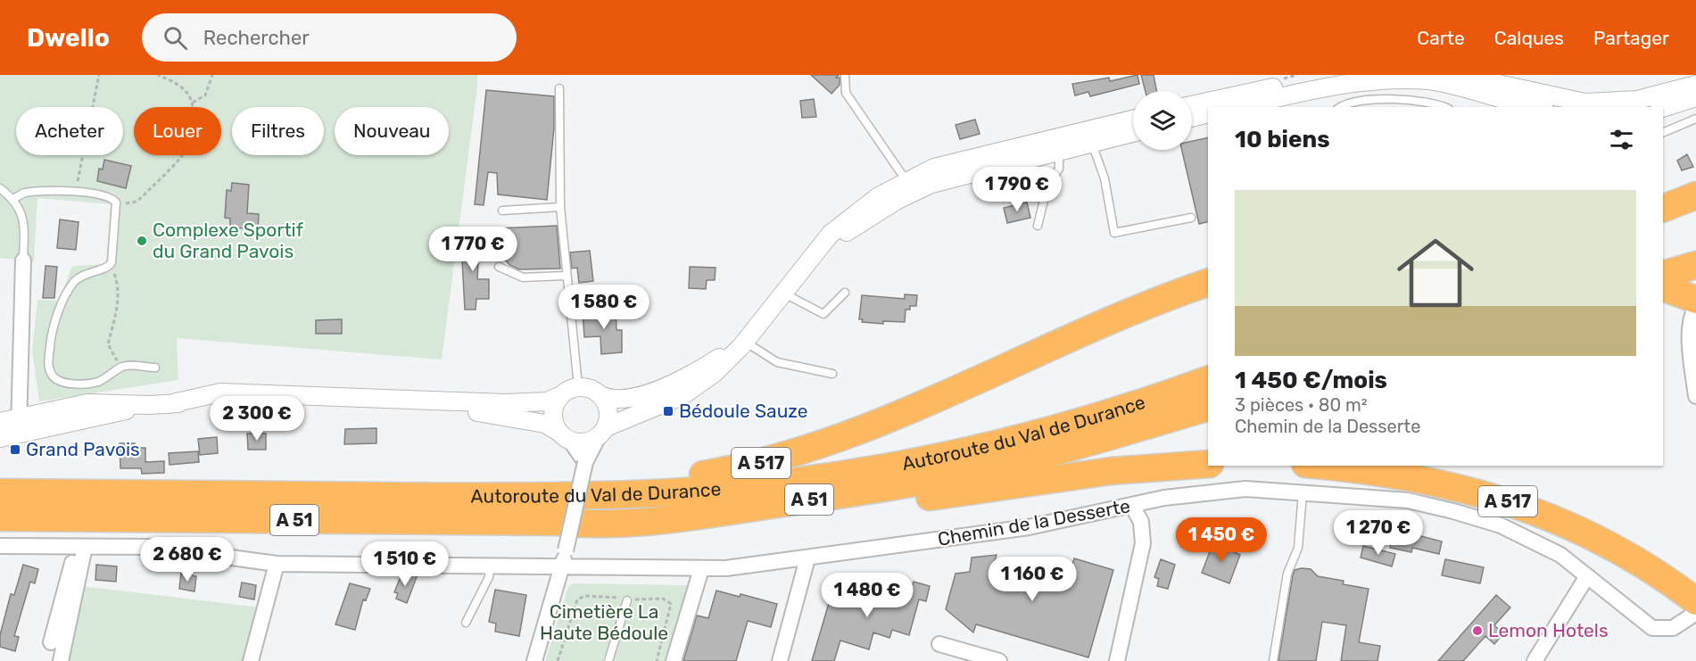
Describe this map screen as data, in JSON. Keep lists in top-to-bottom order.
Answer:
{
  "streets": {
    "highway": ["Autoroute du Val de Durance", "A 517", "A 51"],
    "street": ["Chemin de la Desserte"]
  },
  "crossings": [
    ["Autoroute du Val de Durance", "A 517"],
    ["A 517", "Chemin de la Desserte"]
  ],
  "parks": ["Cimetière La Haute Bédoule"],
  "places": {
    "other": ["Complexe Sportif du Grand Pavois", "Lemon Hotels"],
    "transit": ["Bédoule Sauze", "Grand Pavois"]
  },
  "page": {
    "header": "Dwello",
    "search": "Rechercher",
    "nav": ["Carte", "Calques", "Partager"],
    "chip": [
      "Acheter",
      "Louer",
      "Filtres",
      "Nouveau"
    ],
    "heading": "10 biens",
    "price": [
      "1 790 €",
      "1 770 €",
      "1 580 €",
      "2 300 €",
      "1 270 €",
      "1 450 €",
      "2 680 €",
      "1 510 €",
      "1 160 €",
      "1 480 €"
    ],
    "list": [
      {
        "name": "1 450 €/mois",
        "note": "3 pièces · 80 m² · Chemin de la Desserte"
      }
    ]
  }
}
